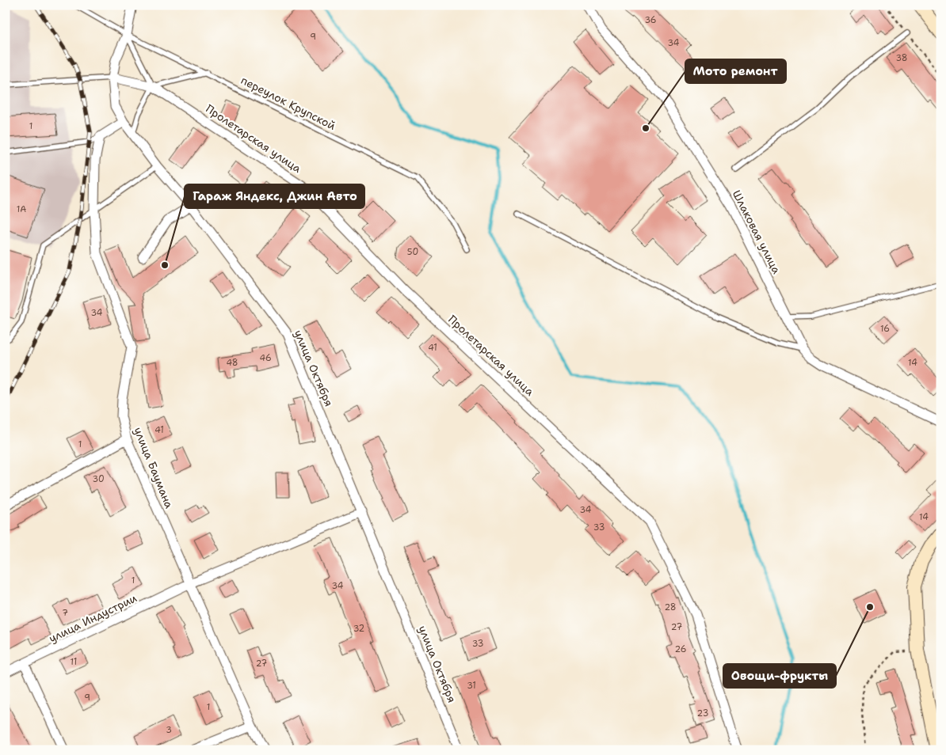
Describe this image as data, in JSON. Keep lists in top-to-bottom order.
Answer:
{
  "streets": {
    "street": [
      "Пролетарская улица",
      "Шлаковая улица",
      "улица Октября",
      "улица Баумана",
      "улица Индустрии"
    ],
    "lane": ["переулок Крупской"]
  },
  "crossings": [
    ["переулок Крупской", "улица Октября"],
    ["Пролетарская улица", "улица Октября"],
    ["улица Октября", "улица Индустрии"],
    ["улица Баумана", "улица Индустрии"]
  ],
  "places": ["Мото ремонт", "Гараж Яндекс, Джин Авто", "Овощи-фрукты"],
  "house_numbers": [
    "36",
    "9",
    "34",
    "38",
    "1",
    "1А",
    "50",
    "34",
    "16",
    "41",
    "46",
    "48",
    "14",
    "41",
    "1",
    "30",
    "34",
    "14",
    "33",
    "1",
    "34",
    "28",
    "7",
    "27",
    "32",
    "33",
    "26",
    "11",
    "27",
    "31",
    "9",
    "1",
    "23",
    "3"
  ]
}
